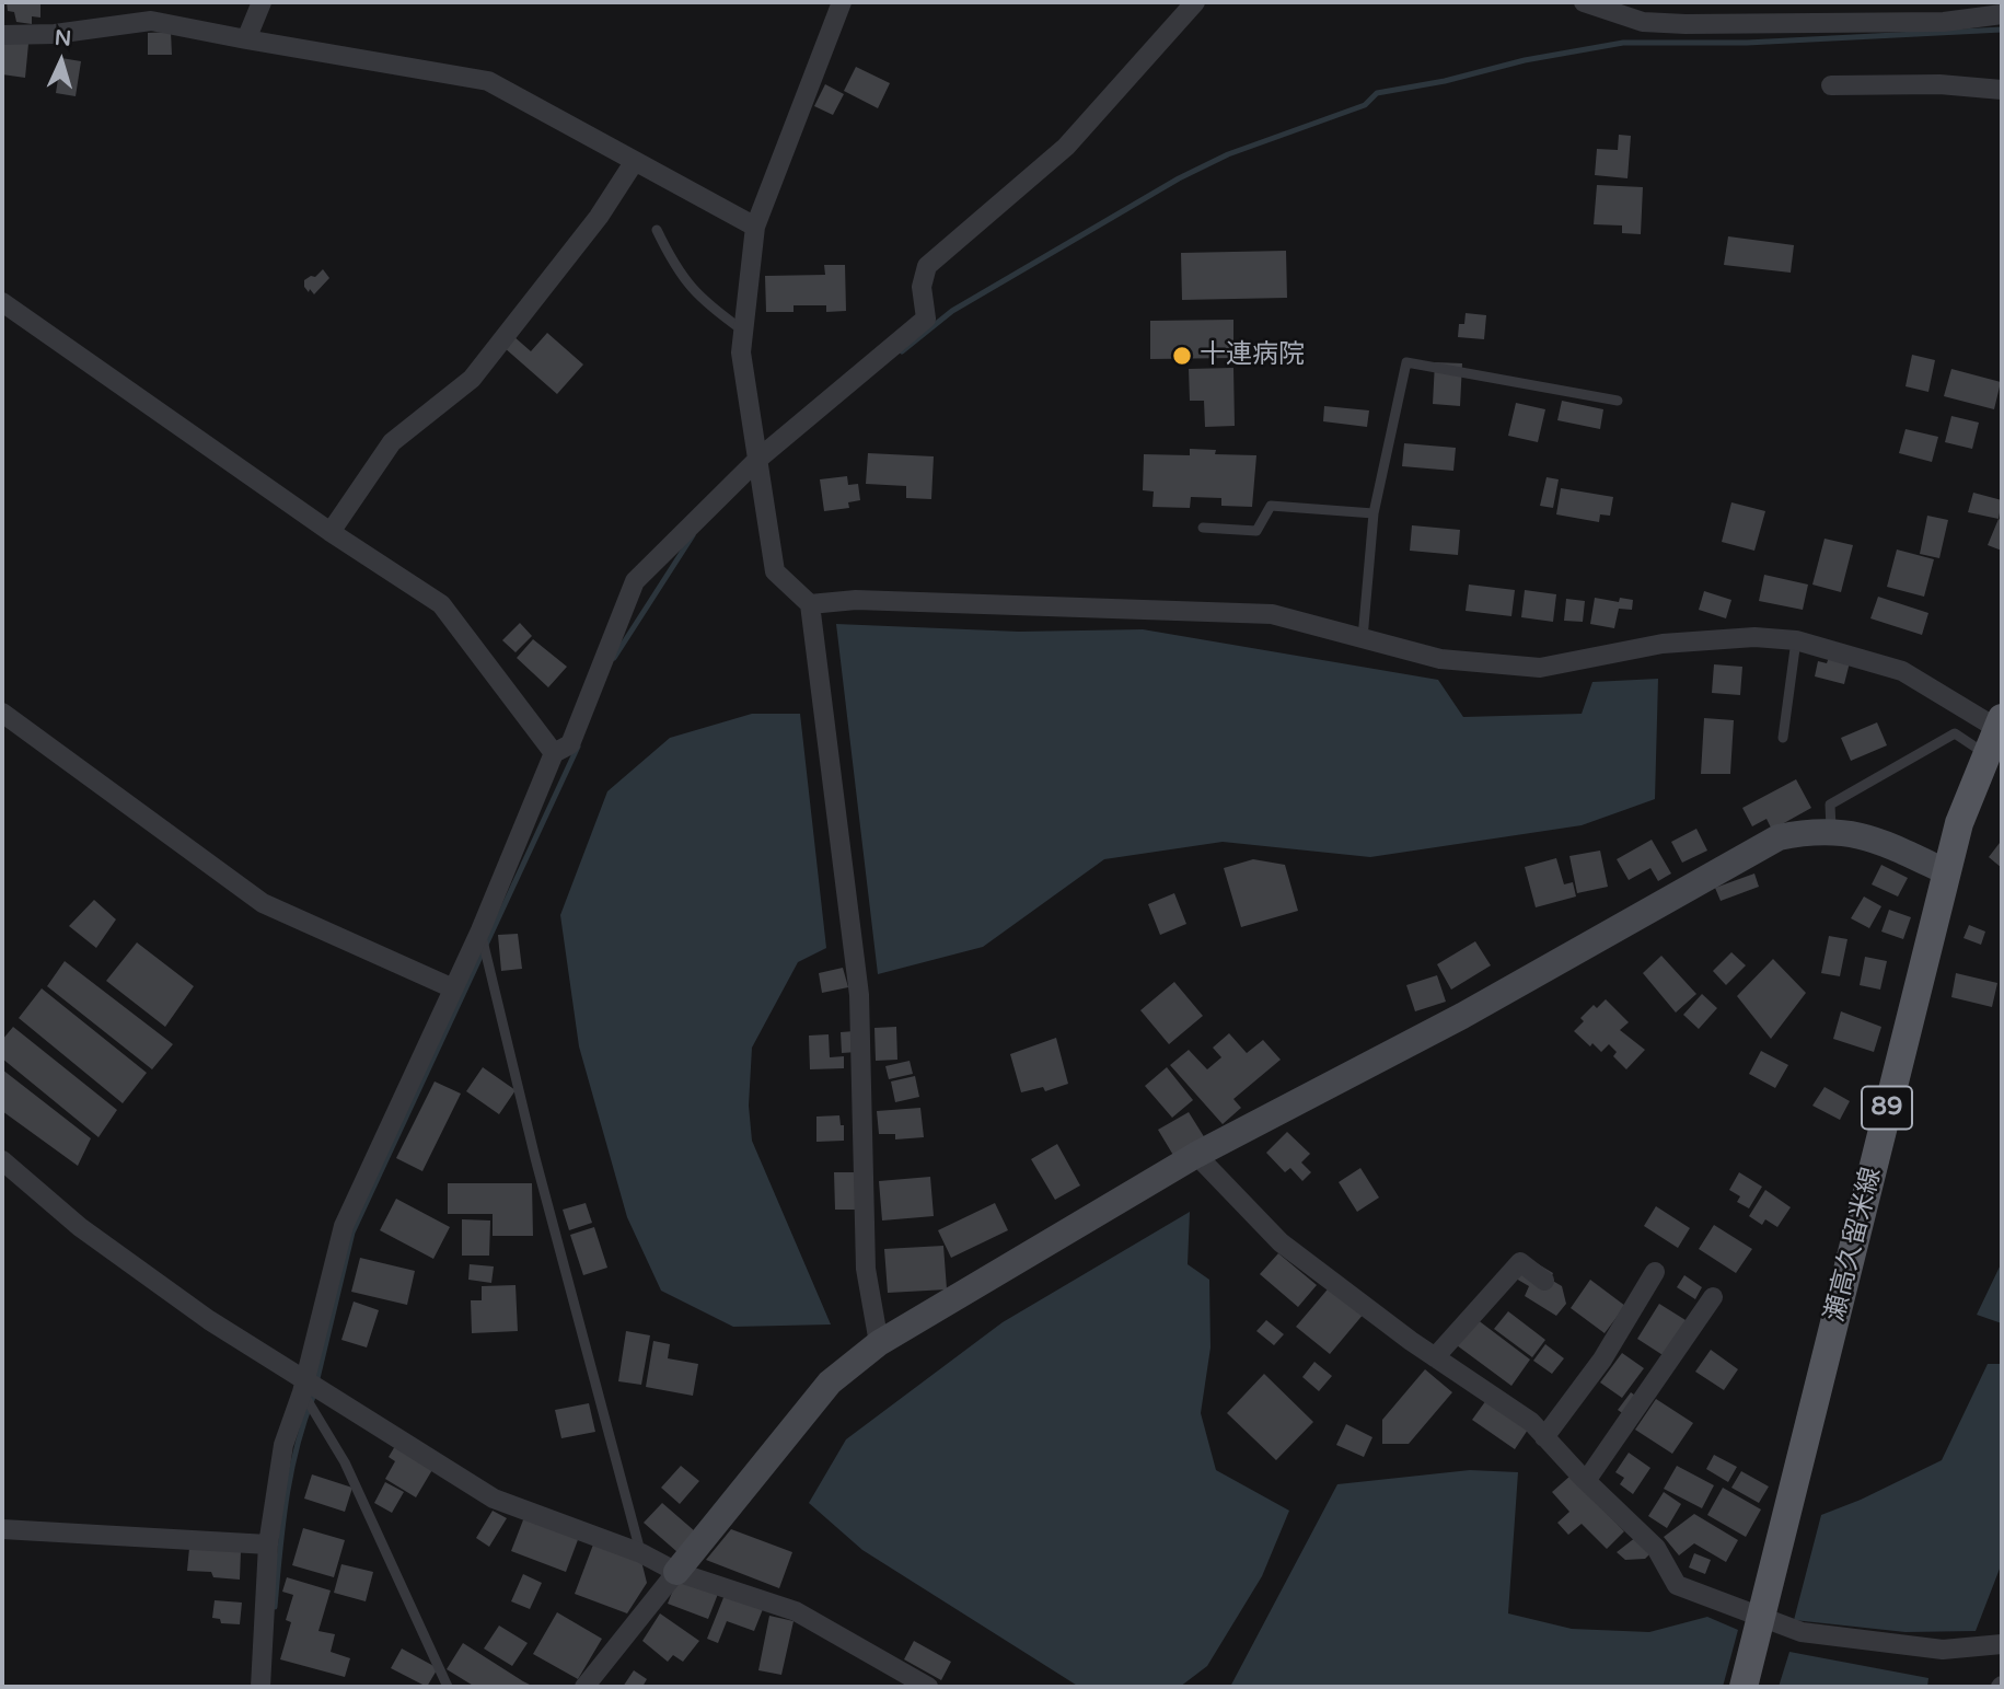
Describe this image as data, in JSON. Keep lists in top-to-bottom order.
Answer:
{
  "streets": {
    "main road": ["89", "瀬高久留米線"]
  },
  "places": ["十連病院"],
  "north": "top"
}
